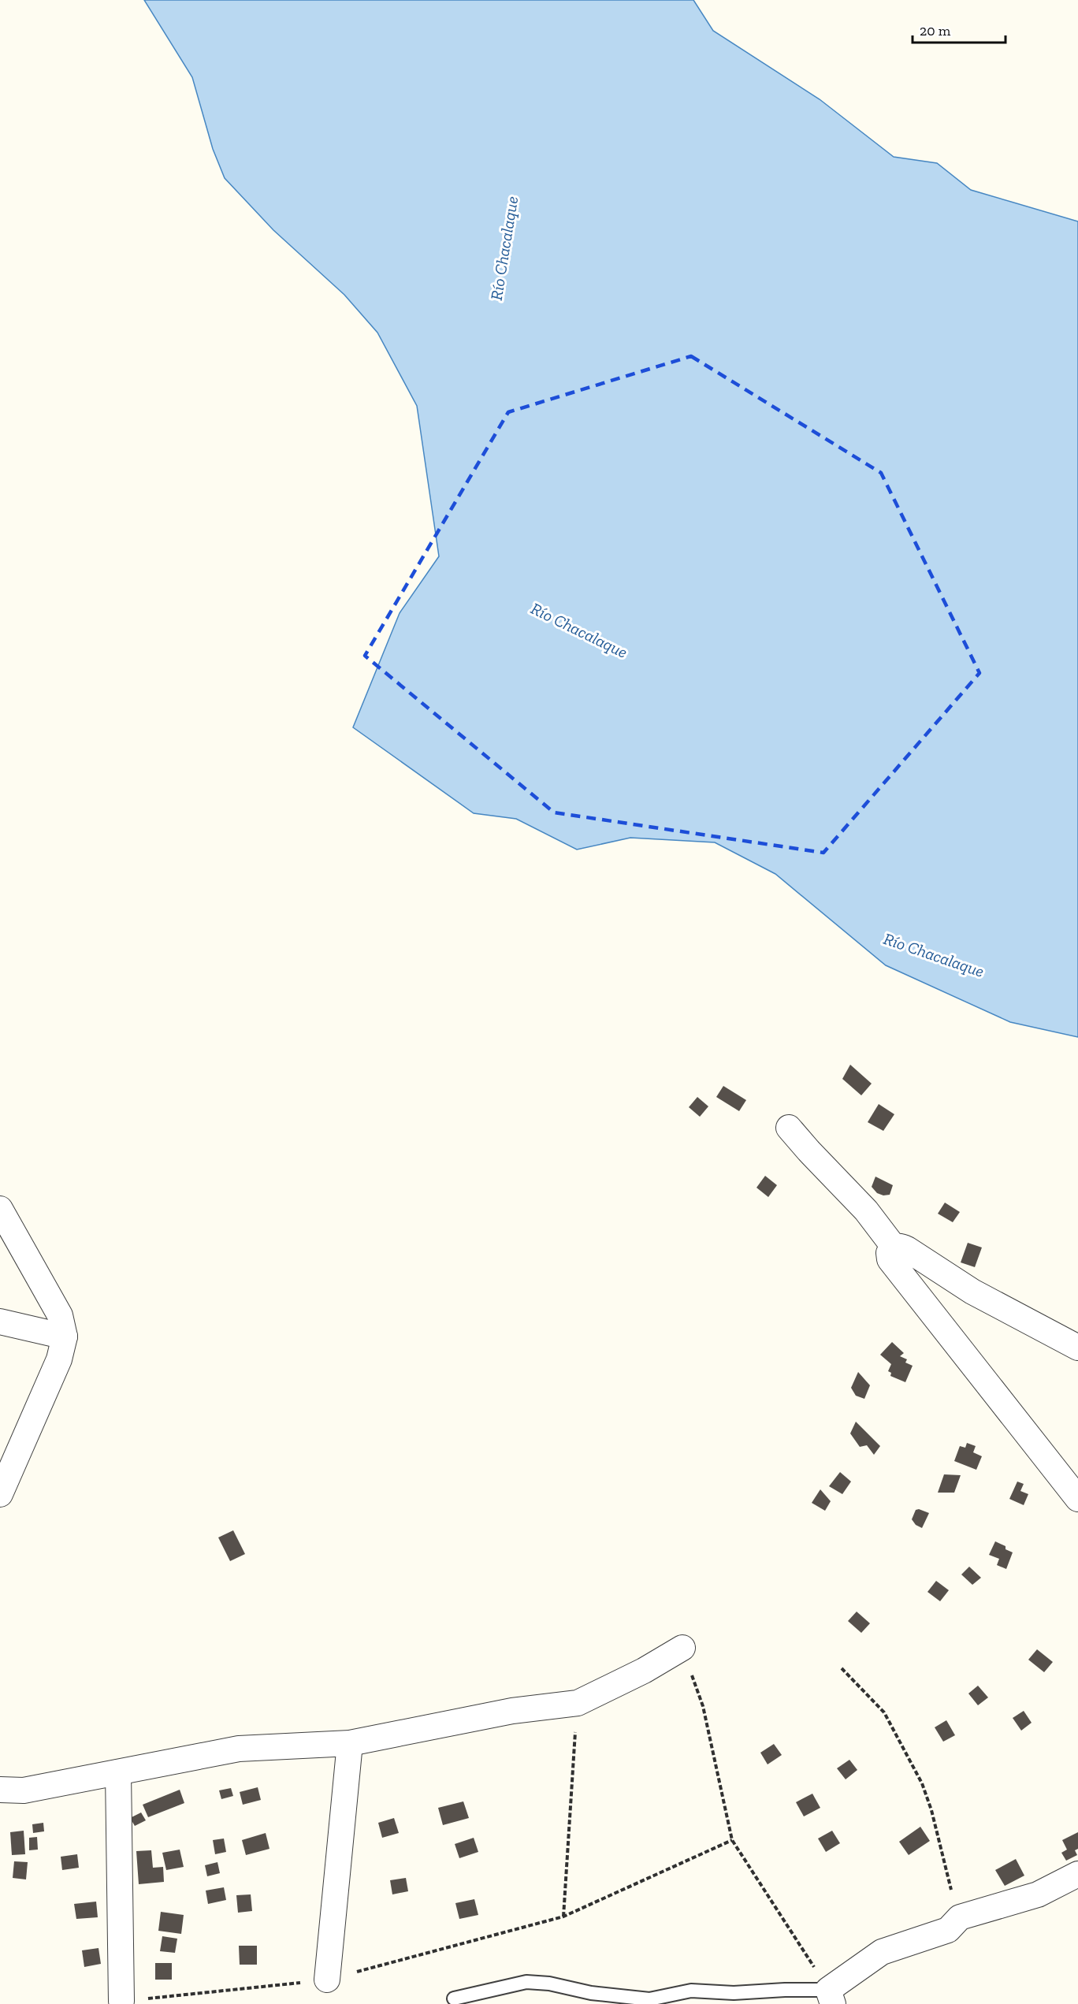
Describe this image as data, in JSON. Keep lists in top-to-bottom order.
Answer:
{
  "water": ["Río Chacalaque"],
  "scale_bar": "20 m"
}
